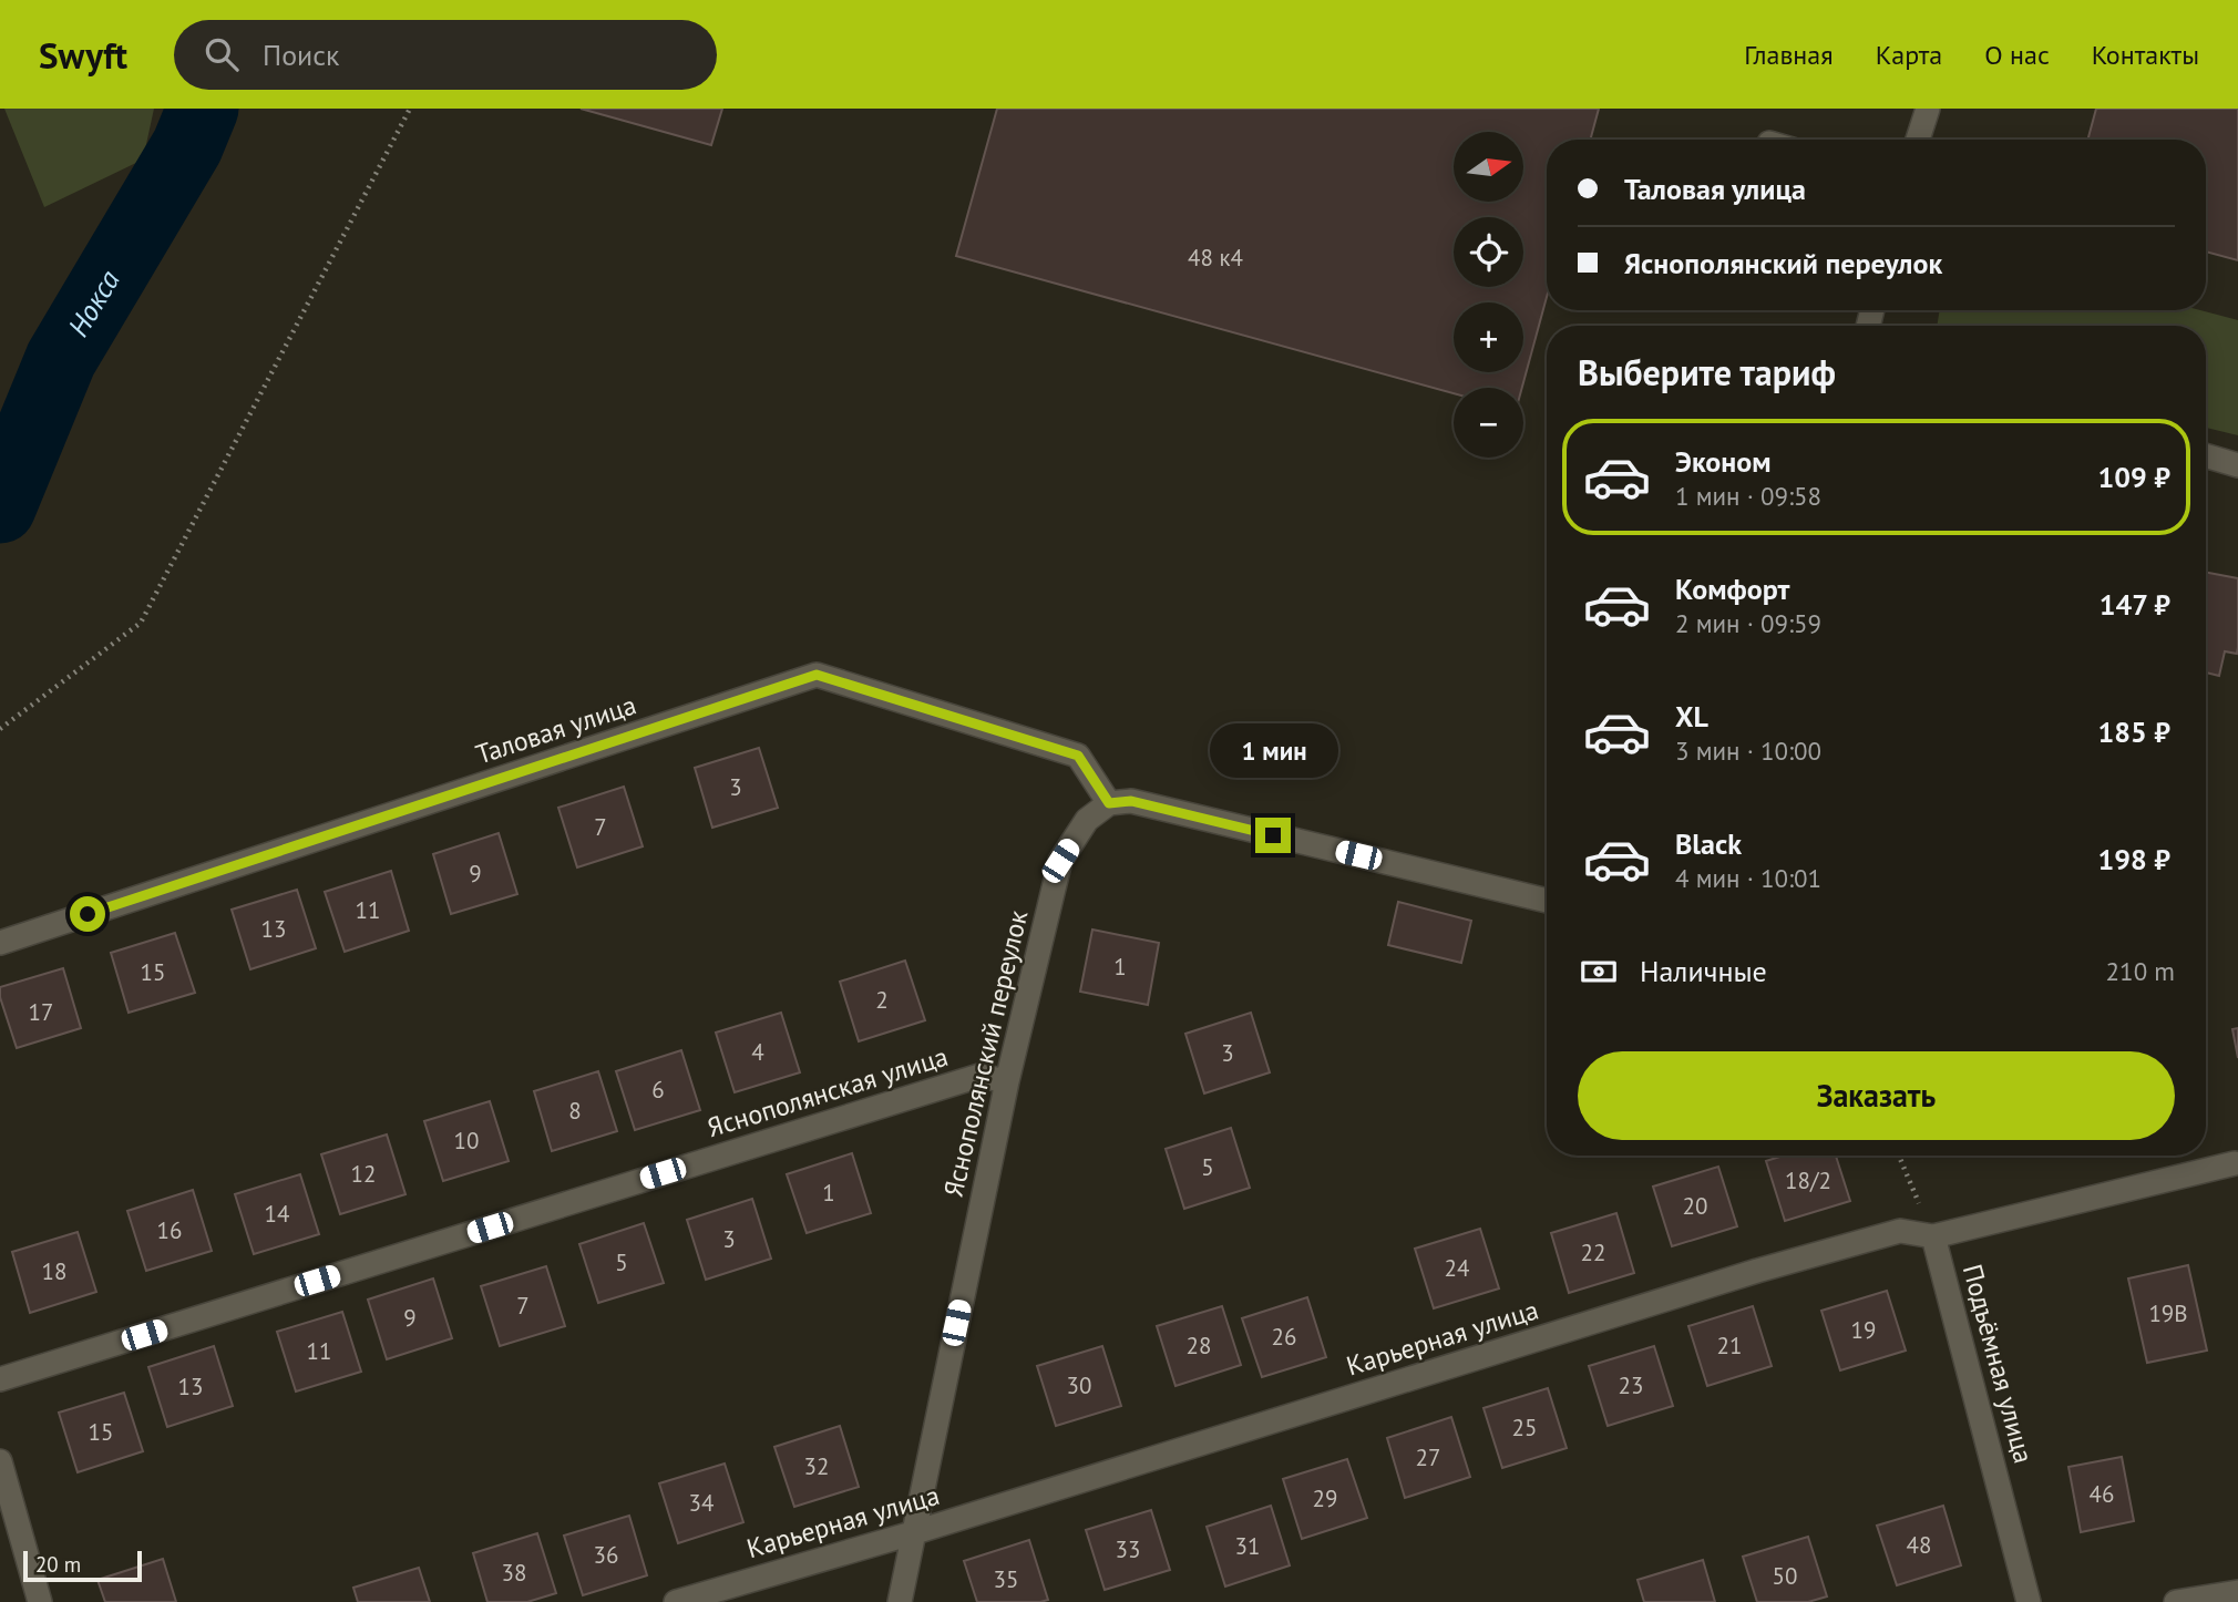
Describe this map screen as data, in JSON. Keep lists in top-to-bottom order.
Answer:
{
  "streets": {
    "street": [
      "Таловая улица",
      "Яснополянский переулок",
      "Яснополянская улица",
      "Карьерная улица",
      "Подъёмная улица"
    ]
  },
  "crossings": [
    ["Таловая улица", "Яснополянский переулок"],
    ["Яснополянский переулок", "Яснополянская улица"],
    ["Яснополянский переулок", "Карьерная улица"],
    ["Карьерная улица", "Подъёмная улица"]
  ],
  "water": ["Нокса"],
  "house_numbers": [
    "48 к4",
    "3",
    "7",
    "9",
    "11",
    "13",
    "1",
    "15",
    "2",
    "17",
    "4",
    "3",
    "6",
    "8",
    "10",
    "5",
    "12",
    "18/2",
    "1",
    "20",
    "14",
    "16",
    "3",
    "22",
    "5",
    "24",
    "18",
    "7",
    "19В",
    "9",
    "19",
    "26",
    "28",
    "21",
    "11",
    "30",
    "23",
    "13",
    "25",
    "15",
    "27",
    "32",
    "46",
    "29",
    "34",
    "48",
    "31",
    "33",
    "36",
    "38",
    "50",
    "35"
  ],
  "scale_bar": "20 m",
  "north": "right",
  "page": {
    "header": "Swyft",
    "search": "Поиск",
    "nav": [
      "Главная",
      "Карта",
      "О нас",
      "Контакты"
    ],
    "map_buttons": ["+", "−"],
    "banner": ["Таловая улица", "Яснополянский переулок"],
    "heading": "Выберите тариф",
    "list": [
      {
        "name": "Эконом",
        "note": "1 мин · 09:58",
        "value": "109 ₽"
      },
      {
        "name": "Комфорт",
        "note": "2 мин · 09:59",
        "value": "147 ₽"
      },
      {
        "name": "XL",
        "note": "3 мин · 10:00",
        "value": "185 ₽"
      },
      {
        "name": "Black",
        "note": "4 мин · 10:01",
        "value": "198 ₽"
      }
    ],
    "bubble": "1 мин",
    "pay": ["Наличные", "210 m"],
    "buttons": "Заказать",
    "scale": "20 m"
  }
}
